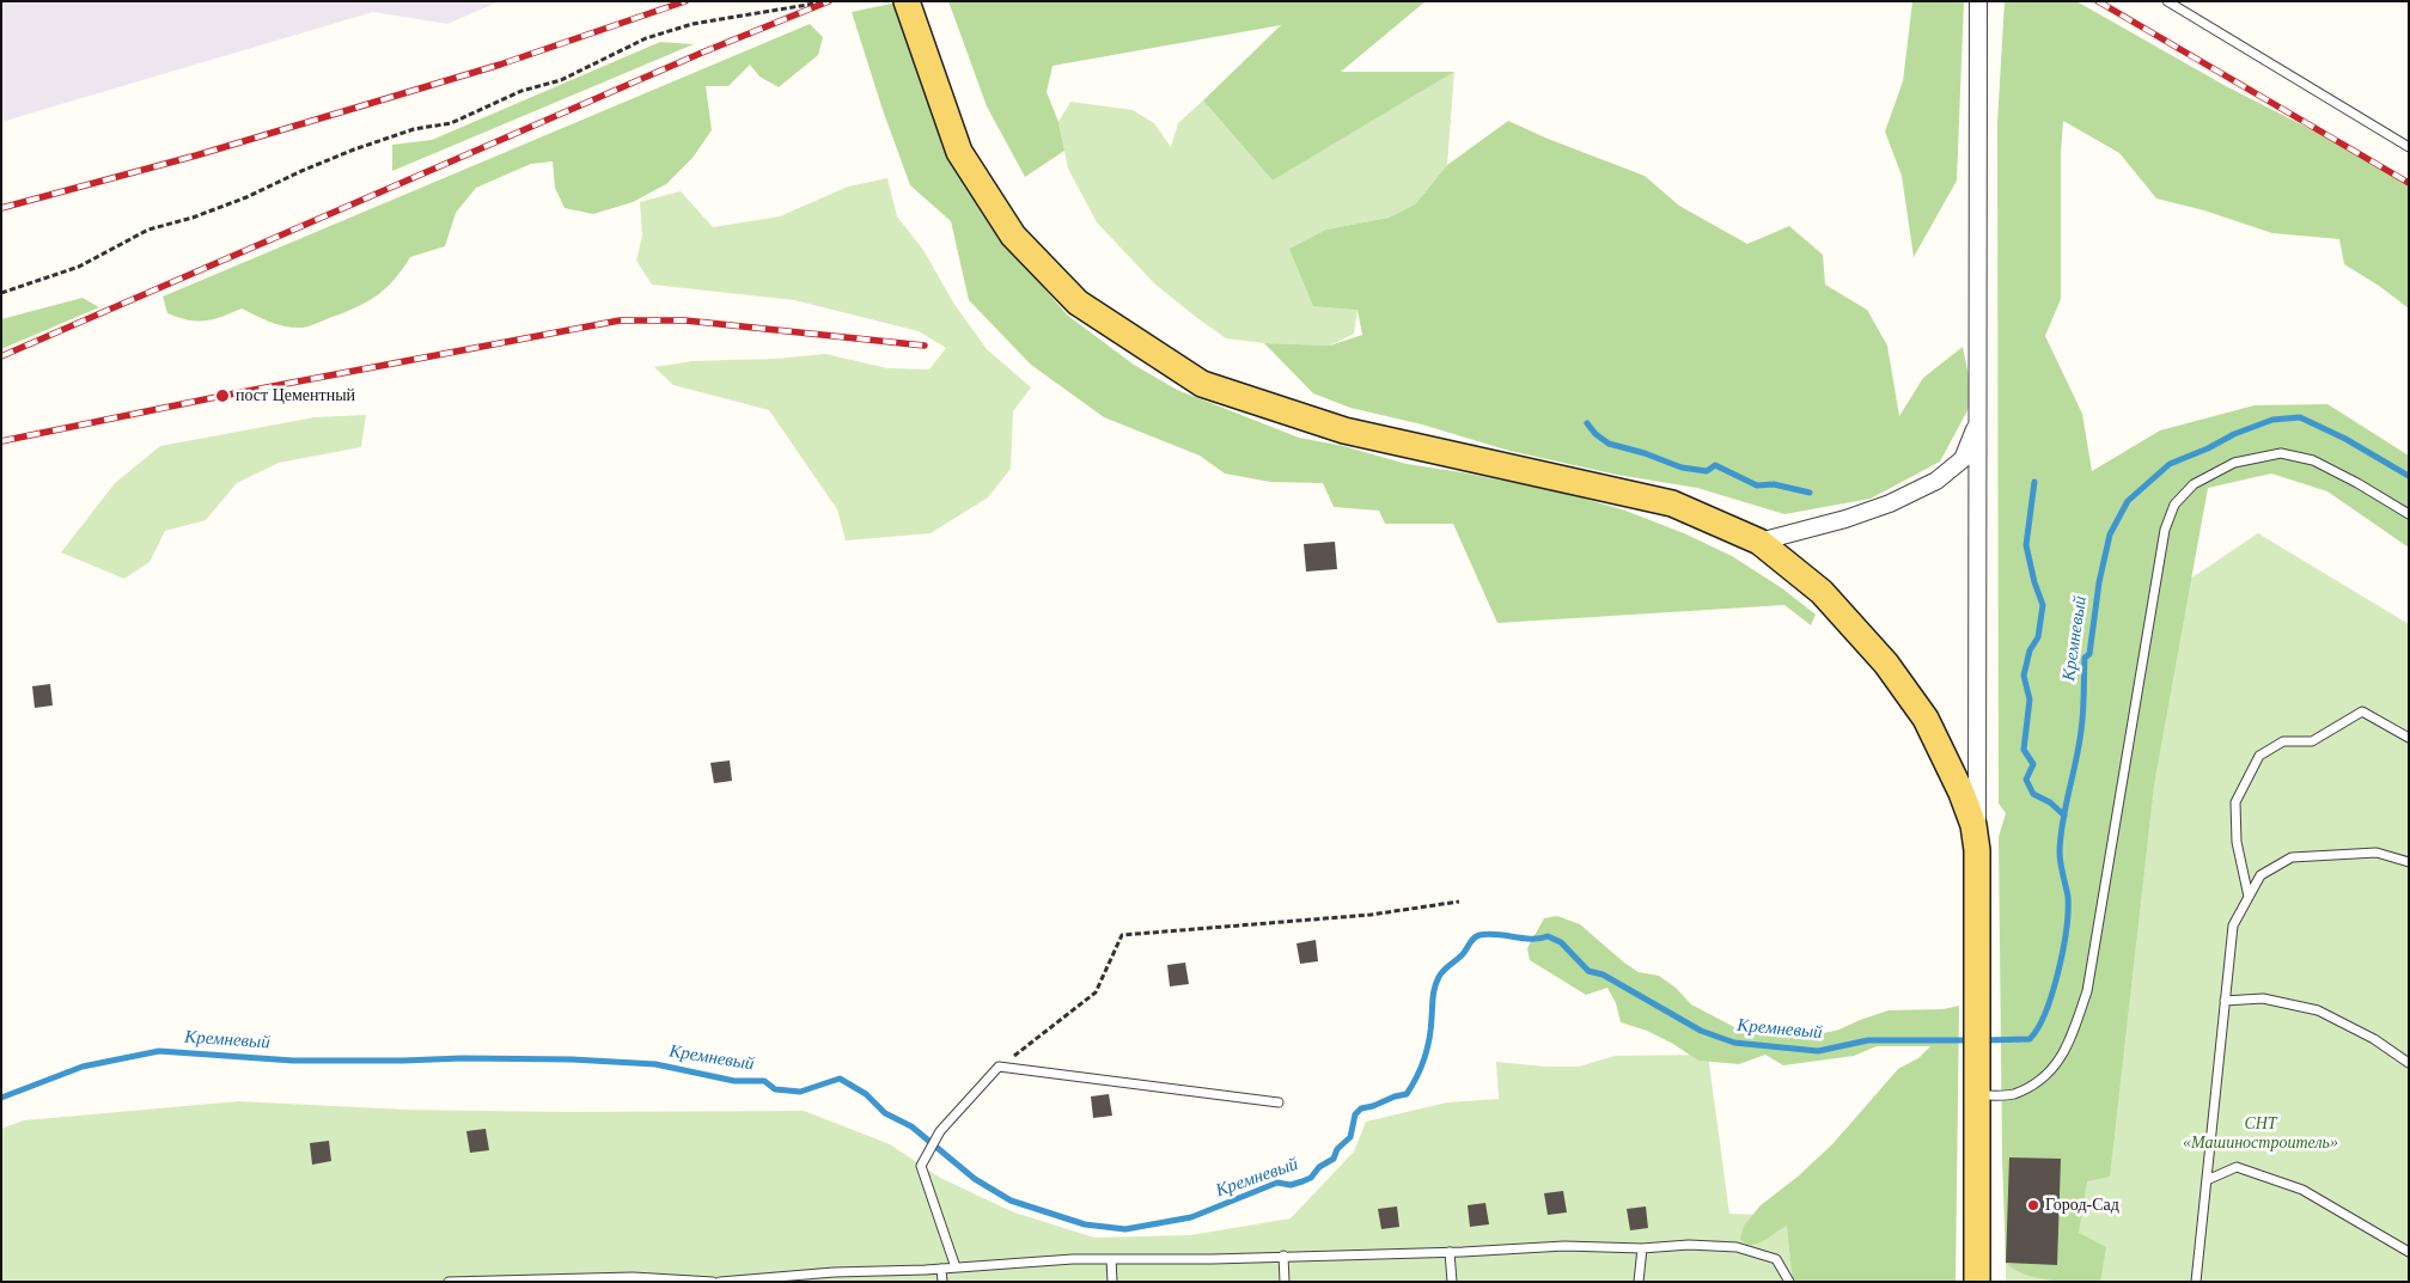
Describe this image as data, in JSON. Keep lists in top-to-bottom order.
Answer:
{
  "water": ["Кремневый"],
  "parks": ["СНТ «Машиностроитель»"],
  "places": ["пост Цементный", "Город-Сад"]
}
